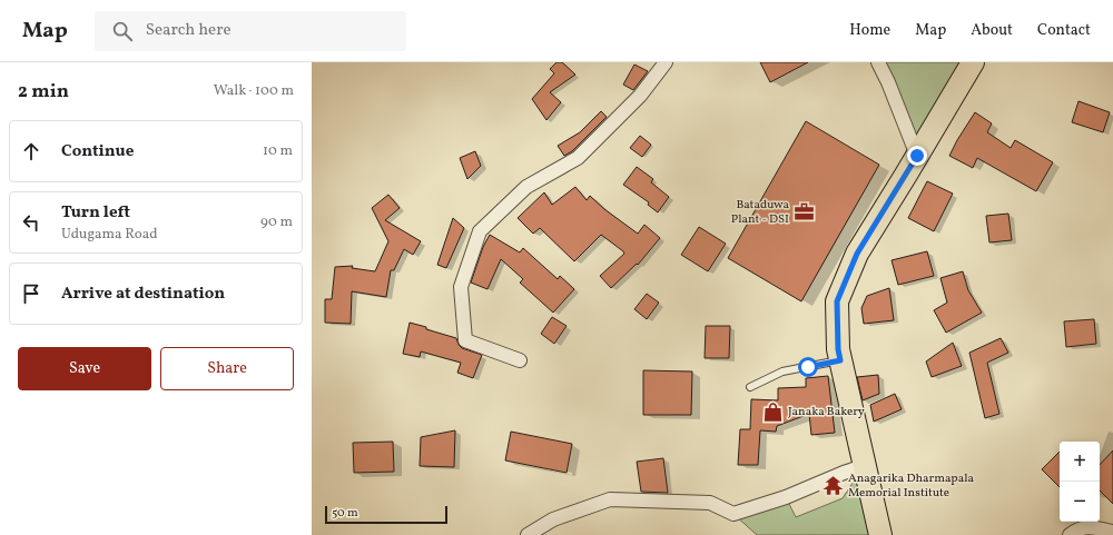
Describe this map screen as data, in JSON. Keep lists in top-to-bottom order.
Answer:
{
  "places": {
    "office": ["Bataduwa Plant - DSI"],
    "shop": ["Janaka Bakery"],
    "temple": ["Anagarika Dharmapala Memorial Institute"]
  },
  "scale_bar": "50 m",
  "page": {
    "header": "Map",
    "search": "Search here",
    "nav": [
      "Home",
      "Map",
      "About",
      "Contact"
    ],
    "heading": ["2 min", "Walk · 100 m"],
    "list": [
      ["Continue", "10 m"],
      ["Turn left", "Udugama Road", "90 m"],
      "Arrive at destination"
    ],
    "buttons": ["Save", "Share"],
    "map_buttons": ["+", "−"],
    "scale": "50 m"
  }
}
